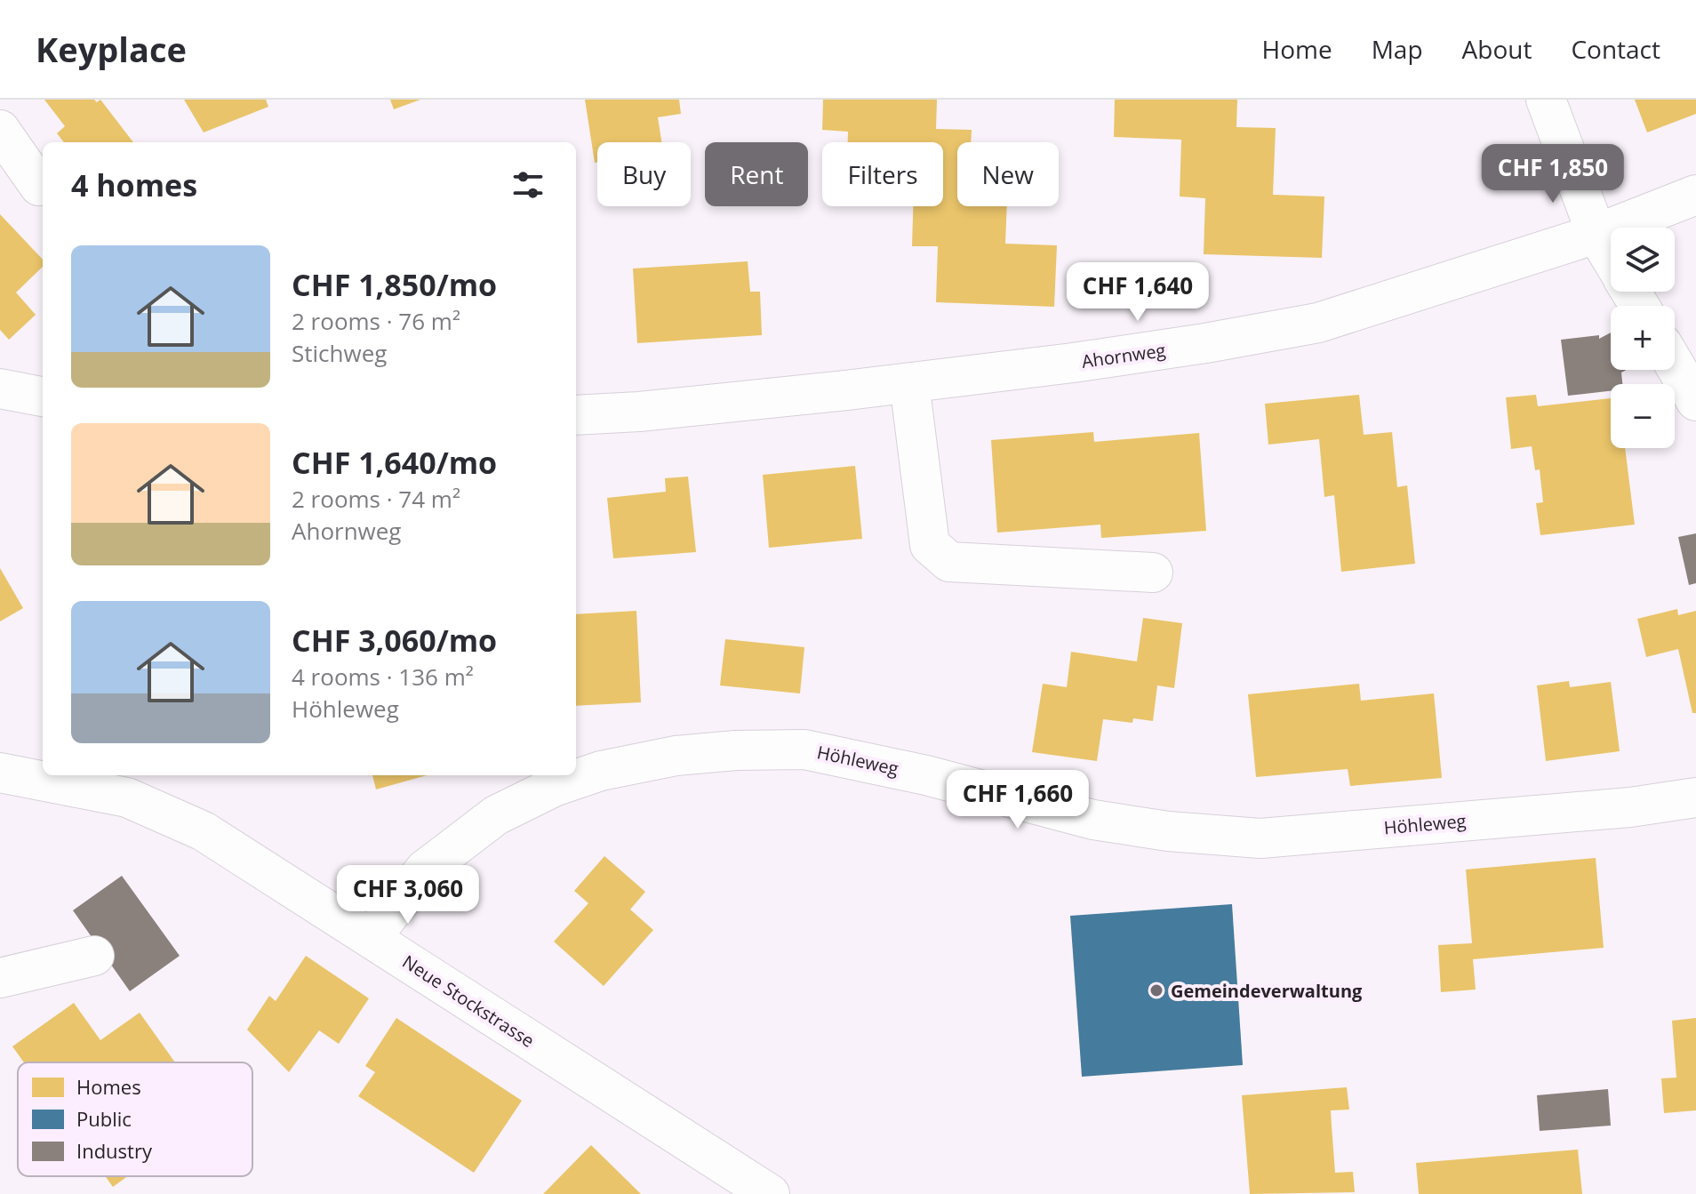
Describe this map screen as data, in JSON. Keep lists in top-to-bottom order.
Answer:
{
  "streets": {
    "street": ["Ahornweg", "Höhleweg", "Neue Stockstrasse"]
  },
  "crossings": [
    ["Höhleweg", "Neue Stockstrasse"]
  ],
  "places": ["Gemeindeverwaltung"],
  "legend": ["Homes", "Public", "Industry"],
  "page": {
    "header": "Keyplace",
    "nav": [
      "Home",
      "Map",
      "About",
      "Contact"
    ],
    "chip": [
      "Buy",
      "Rent",
      "Filters",
      "New"
    ],
    "heading": "4 homes",
    "price": [
      "CHF 1,850",
      "CHF 1,640",
      "CHF 1,660",
      "CHF 3,060"
    ],
    "map_buttons": ["+", "−"],
    "list": [
      {
        "name": "CHF 1,850/mo",
        "note": "2 rooms · 76 m² · Stichweg"
      },
      {
        "name": "CHF 1,640/mo",
        "note": "2 rooms · 74 m² · Ahornweg"
      },
      {
        "name": "CHF 3,060/mo",
        "note": "4 rooms · 136 m² · Höhleweg"
      }
    ]
  }
}
